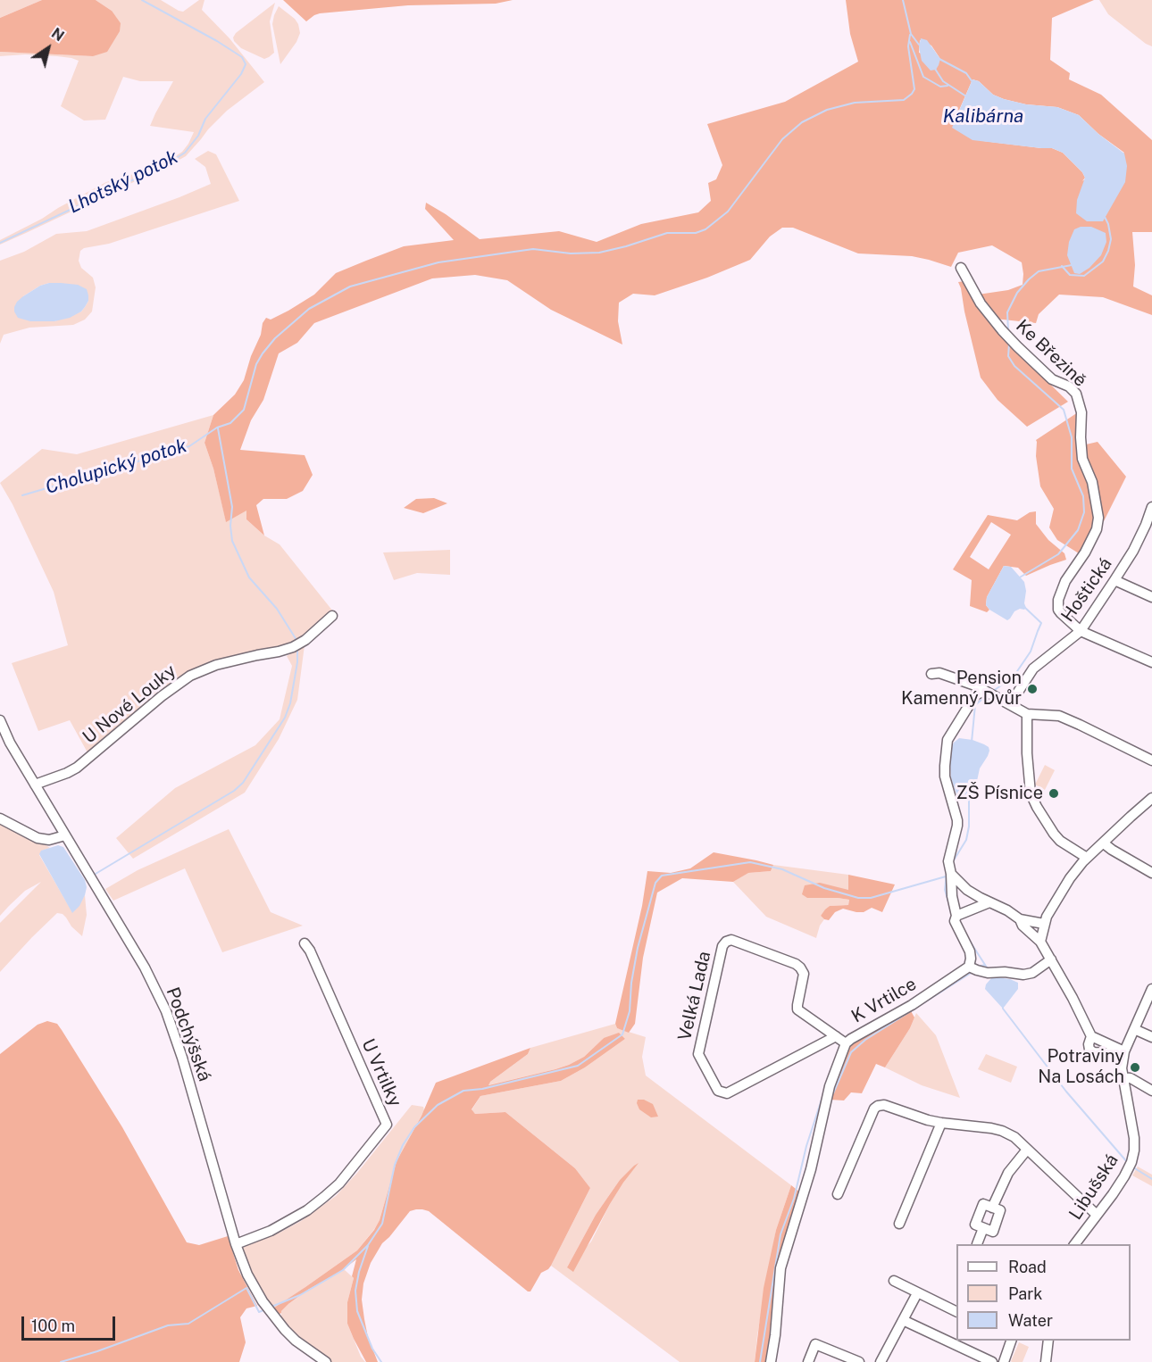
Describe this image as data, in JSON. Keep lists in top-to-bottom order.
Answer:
{
  "streets": {
    "street": [
      "Ke Březině",
      "Hoštická",
      "U Nové Louky",
      "Velká Lada",
      "K Vrtilce",
      "Podchýšská",
      "U Vrtilky",
      "Libušská"
    ]
  },
  "crossings": [
    ["Ke Březině", "Hoštická"],
    ["U Nové Louky", "Podchýšská"],
    ["Velká Lada", "K Vrtilce"],
    ["Podchýšská", "U Vrtilky"]
  ],
  "water": ["Kalibárna", "Lhotský potok", "Cholupický potok"],
  "places": ["Pension Kamenný Dvůr", "ZŠ Písnice", "Potraviny Na Losách"],
  "legend": ["Road", "Park", "Water"],
  "scale_bar": "100 m",
  "north": "top right"
}
